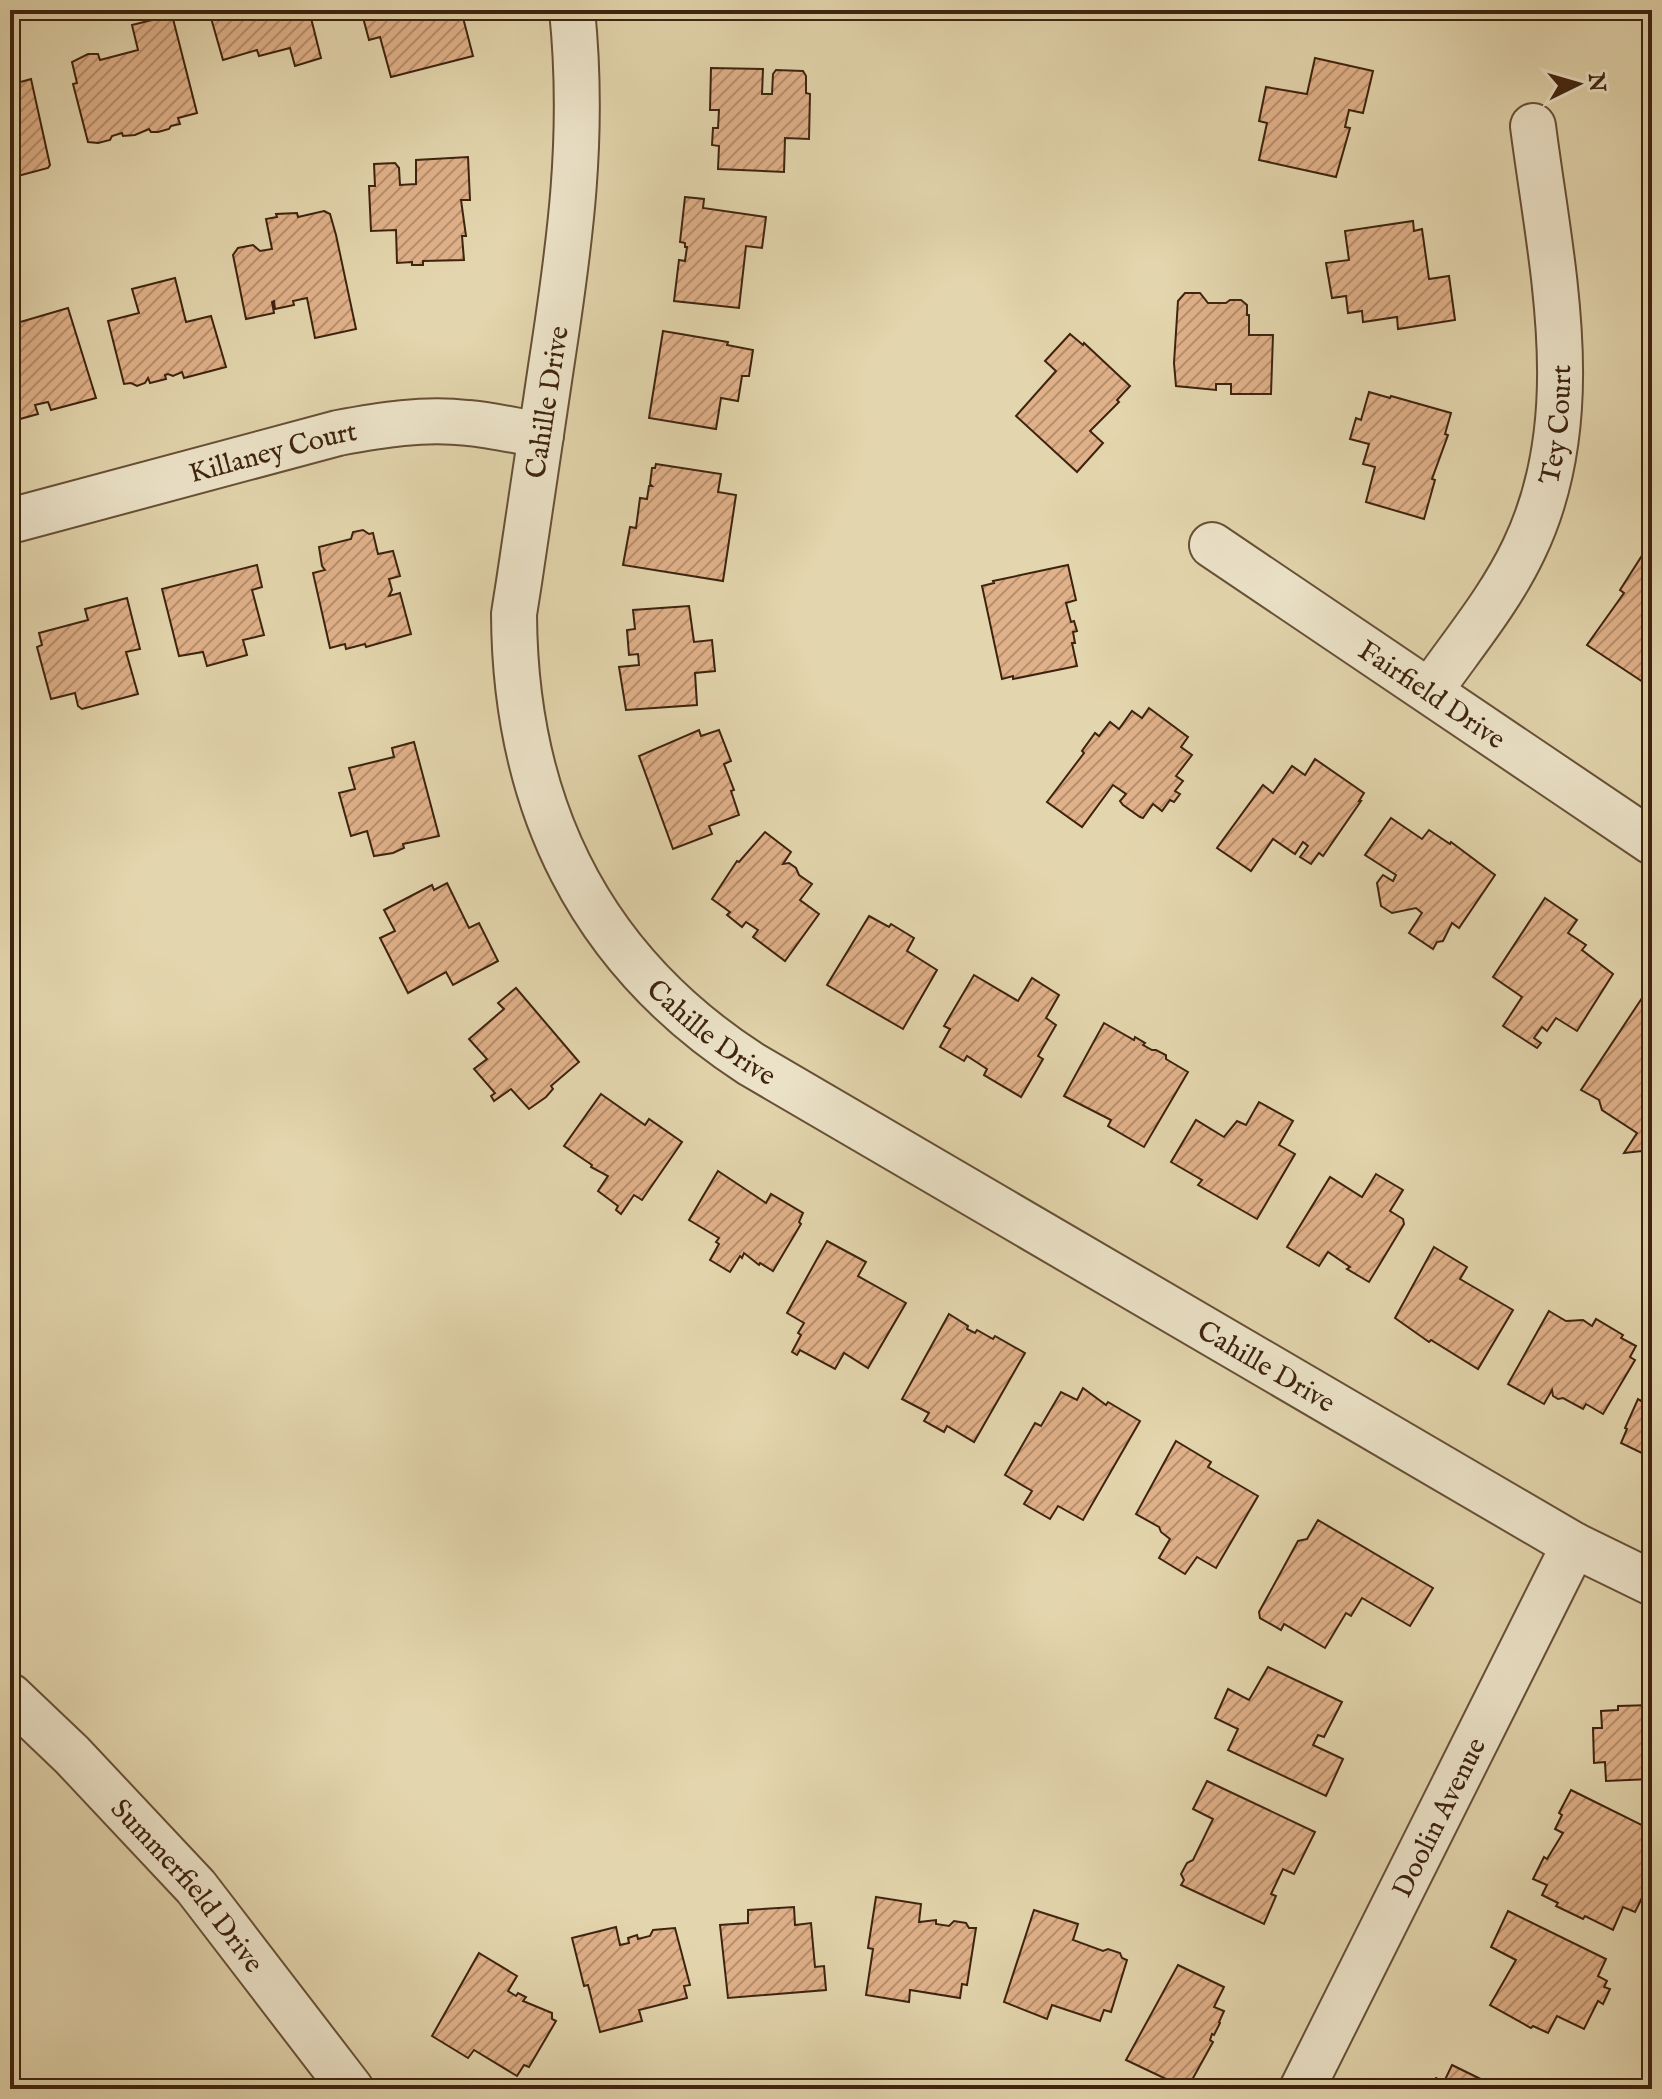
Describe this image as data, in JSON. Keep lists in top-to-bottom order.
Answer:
{
  "streets": {
    "street": [
      "Cahille Drive",
      "Tey Court",
      "Killaney Court",
      "Fairfield Drive",
      "Doolin Avenue",
      "Summerfield Drive"
    ]
  },
  "crossings": [
    ["Cahille Drive", "Killaney Court"],
    ["Cahille Drive", "Doolin Avenue"],
    ["Tey Court", "Fairfield Drive"]
  ],
  "north": "right"
}
